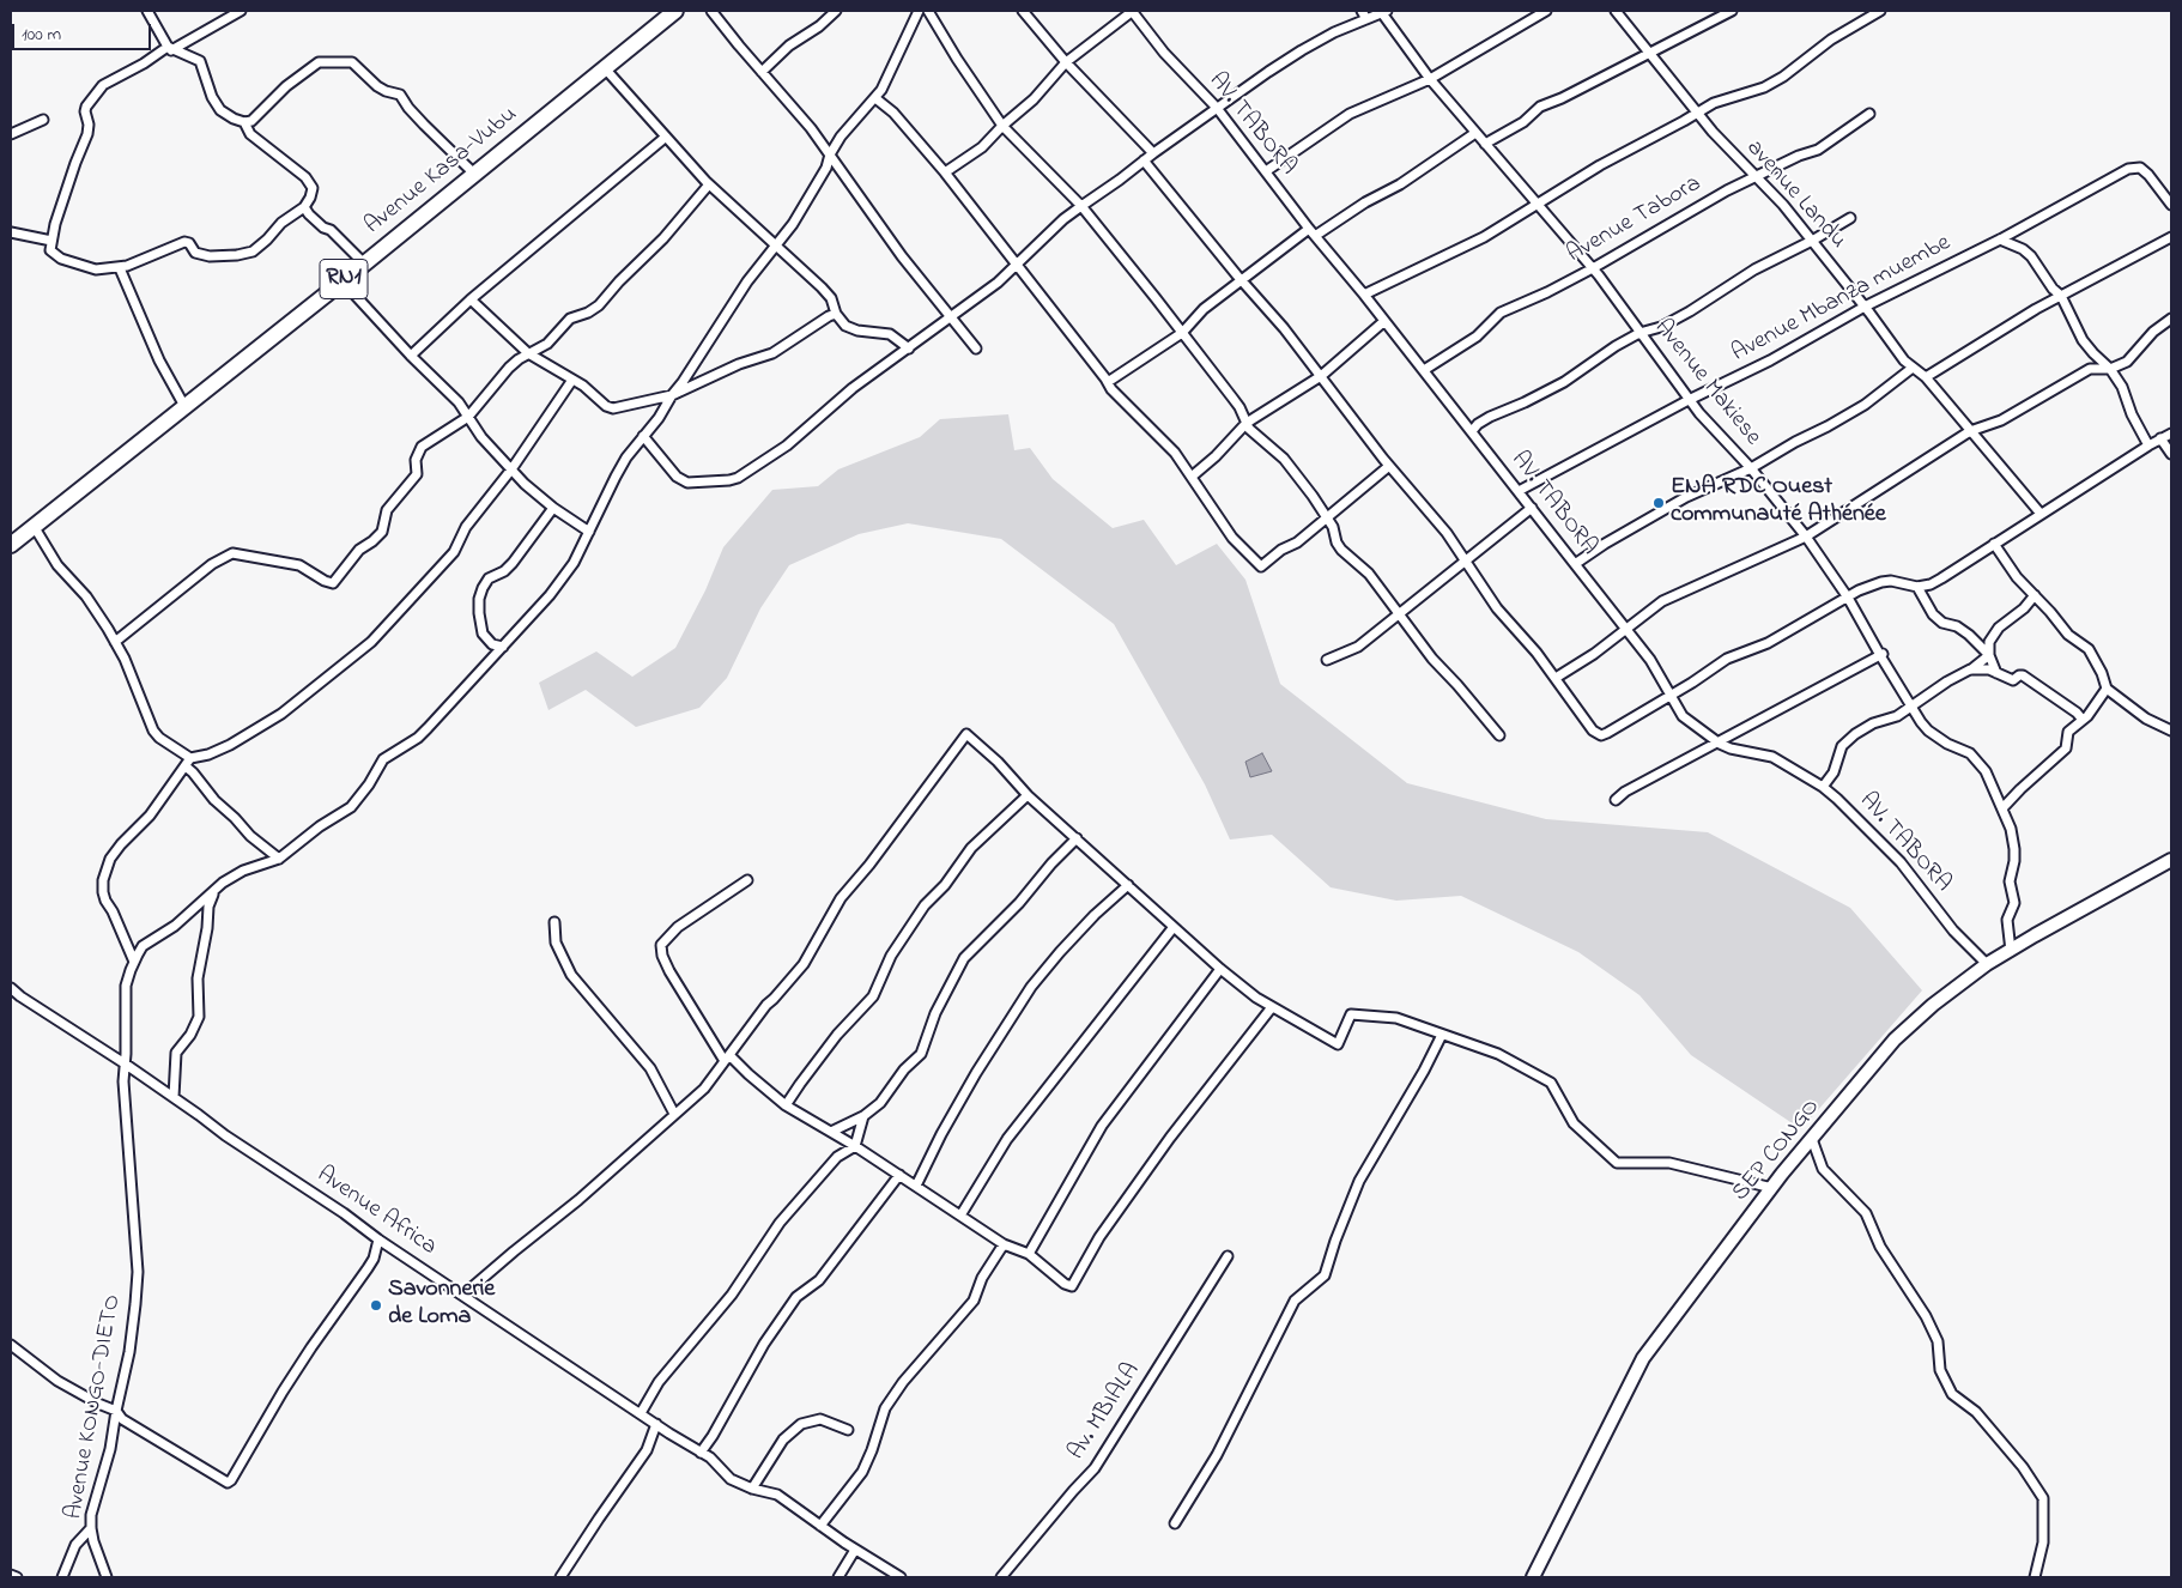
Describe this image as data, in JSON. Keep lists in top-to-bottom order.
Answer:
{
  "streets": {
    "highway": ["Avenue Kasa-Vubu", "RN1"],
    "street": [
      "AV. TABORA",
      "avenue Landu",
      "Avenue Tabora",
      "Avenue Mbanza muembe",
      "Avenue Makiese",
      "SEP CONGO",
      "Avenue Africa",
      "Avenue KONGO-DIETO",
      "Av. MBIALA"
    ]
  },
  "crossings": [
    ["AV. TABORA", "Avenue Tabora"],
    ["AV. TABORA", "Avenue Mbanza muembe"],
    ["AV. TABORA", "SEP CONGO"],
    ["avenue Landu", "Avenue Tabora"],
    ["avenue Landu", "Avenue Mbanza muembe"],
    ["Avenue Tabora", "Avenue Makiese"],
    ["Avenue Mbanza muembe", "Avenue Makiese"],
    ["Avenue Makiese", "SEP CONGO"],
    ["Avenue Africa", "Avenue KONGO-DIETO"]
  ],
  "places": ["ENA RDC Ouest communauté Athénée", "Savonnerie de Loma"],
  "scale_bar": "100 m"
}
